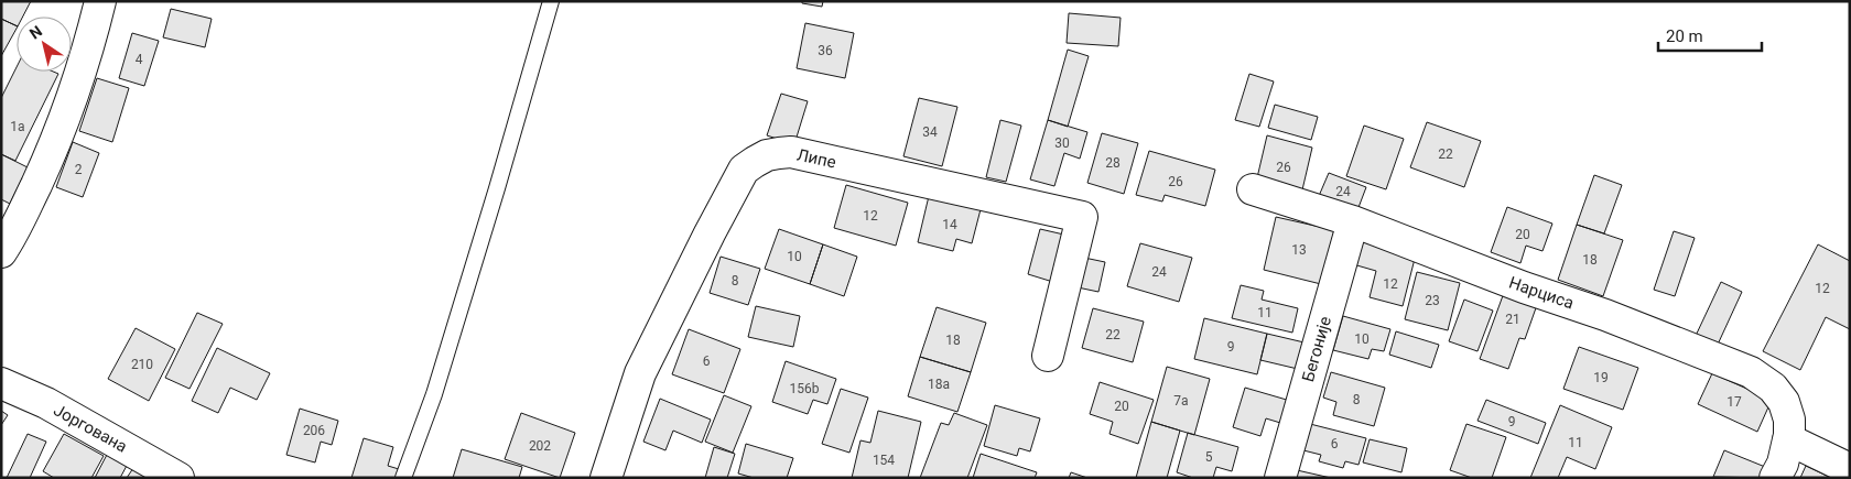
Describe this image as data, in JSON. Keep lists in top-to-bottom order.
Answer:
{
  "streets": {
    "street": [
      "Липе",
      "Нарциса",
      "Бегоније",
      "Јоргована"
    ]
  },
  "crossings": [
    ["Нарциса", "Бегоније"]
  ],
  "house_numbers": [
    "36",
    "4",
    "1a",
    "34",
    "30",
    "22",
    "28",
    "26",
    "2",
    "26",
    "24",
    "12",
    "14",
    "20",
    "13",
    "10",
    "18",
    "24",
    "8",
    "12",
    "12",
    "23",
    "11",
    "21",
    "22",
    "10",
    "18",
    "9",
    "6",
    "210",
    "19",
    "18a",
    "156b",
    "8",
    "7a",
    "17",
    "20",
    "9",
    "206",
    "11",
    "6",
    "202",
    "5",
    "154"
  ],
  "scale_bar": "20 m",
  "north": "top left"
}
